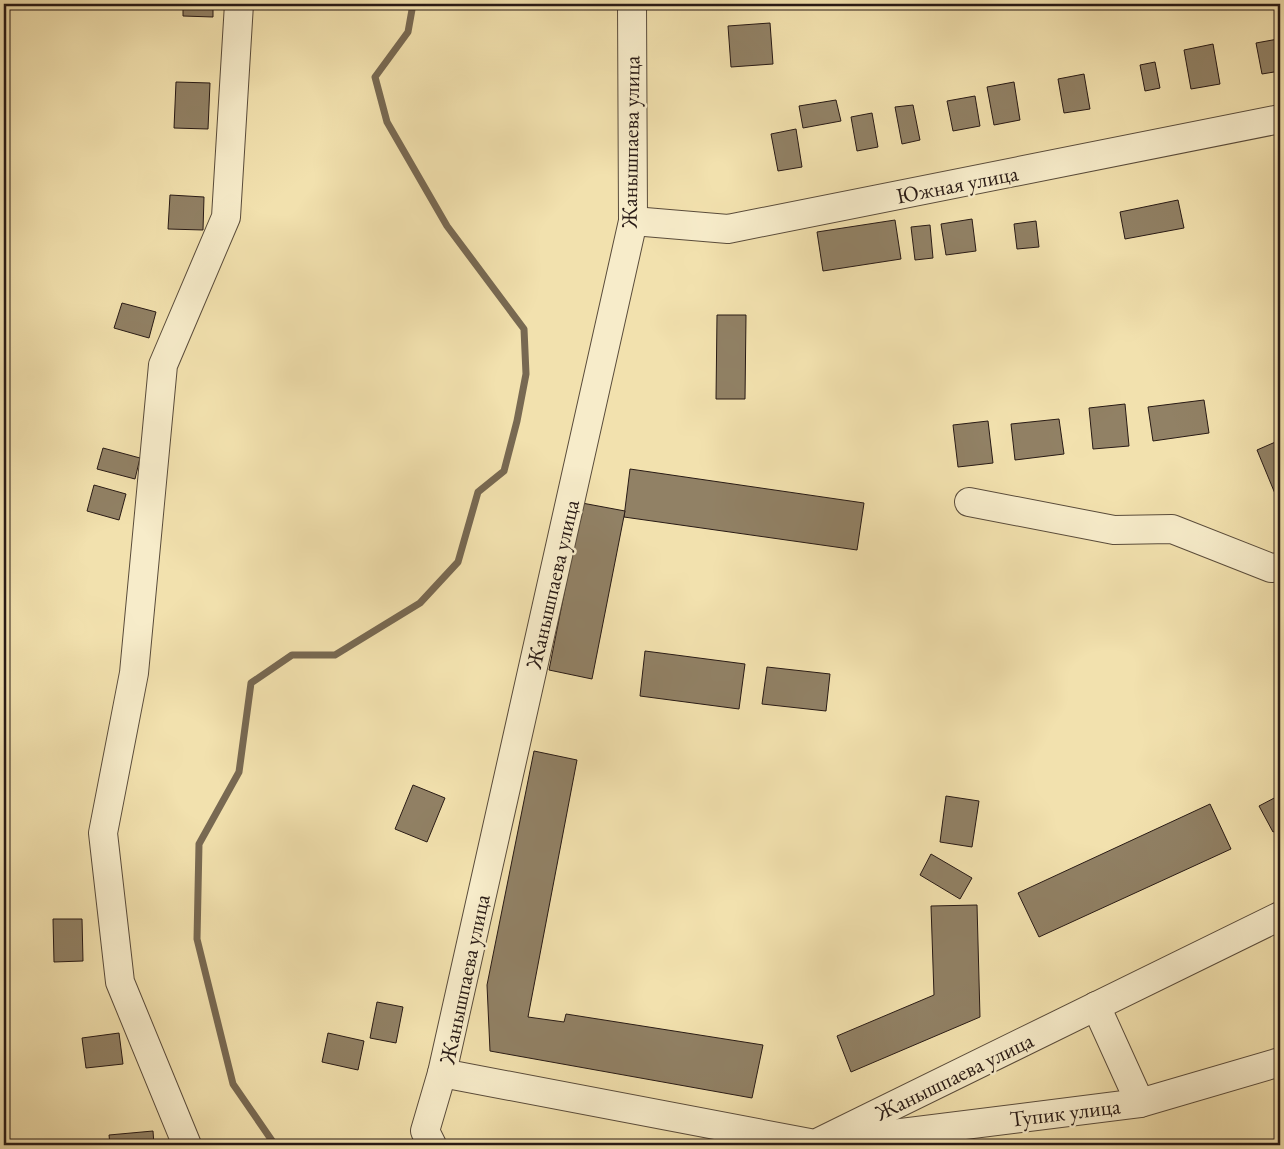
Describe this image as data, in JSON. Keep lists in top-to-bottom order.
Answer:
{
  "streets": {
    "street": ["Жанышпаева улица", "Южная улица", "Тупик улица"]
  },
  "crossings": [
    ["Жанышпаева улица", "Южная улица"],
    ["Жанышпаева улица", "Тупик улица"]
  ]
}
